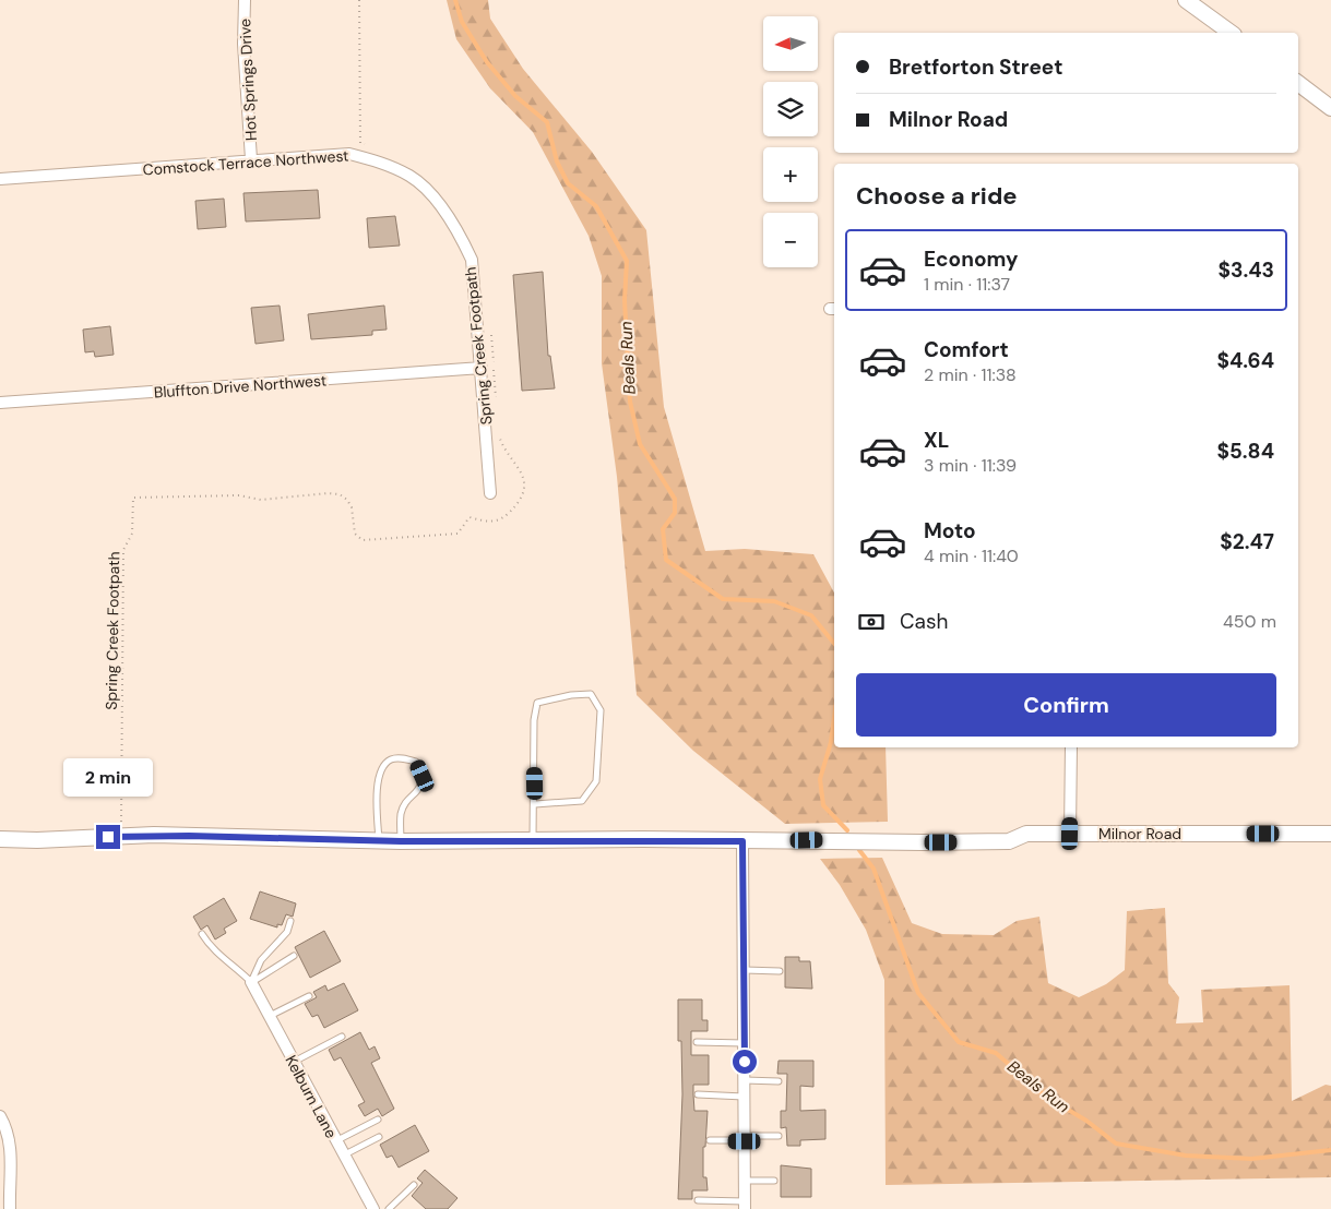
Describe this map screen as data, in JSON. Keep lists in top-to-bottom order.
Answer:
{
  "streets": {
    "main road": ["Milnor Road"],
    "street": [
      "Hot Springs Drive",
      "Comstock Terrace Northwest",
      "Bluffton Drive Northwest",
      "Kelburn Lane"
    ],
    "path": ["Spring Creek Footpath"]
  },
  "crossings": [
    ["Hot Springs Drive", "Comstock Terrace Northwest"],
    ["Comstock Terrace Northwest", "Bluffton Drive Northwest"]
  ],
  "water": ["Beals Run"],
  "north": "left",
  "page": {
    "map_buttons": ["+", "−"],
    "banner": ["Bretforton Street", "Milnor Road"],
    "heading": "Choose a ride",
    "list": [
      {
        "name": "Economy",
        "note": "1 min · 11:37",
        "value": "$3.43"
      },
      {
        "name": "Comfort",
        "note": "2 min · 11:38",
        "value": "$4.64"
      },
      {
        "name": "XL",
        "note": "3 min · 11:39",
        "value": "$5.84"
      },
      {
        "name": "Moto",
        "note": "4 min · 11:40",
        "value": "$2.47"
      }
    ],
    "pay": ["Cash", "450 m"],
    "buttons": "Confirm",
    "bubble": "2 min"
  }
}
